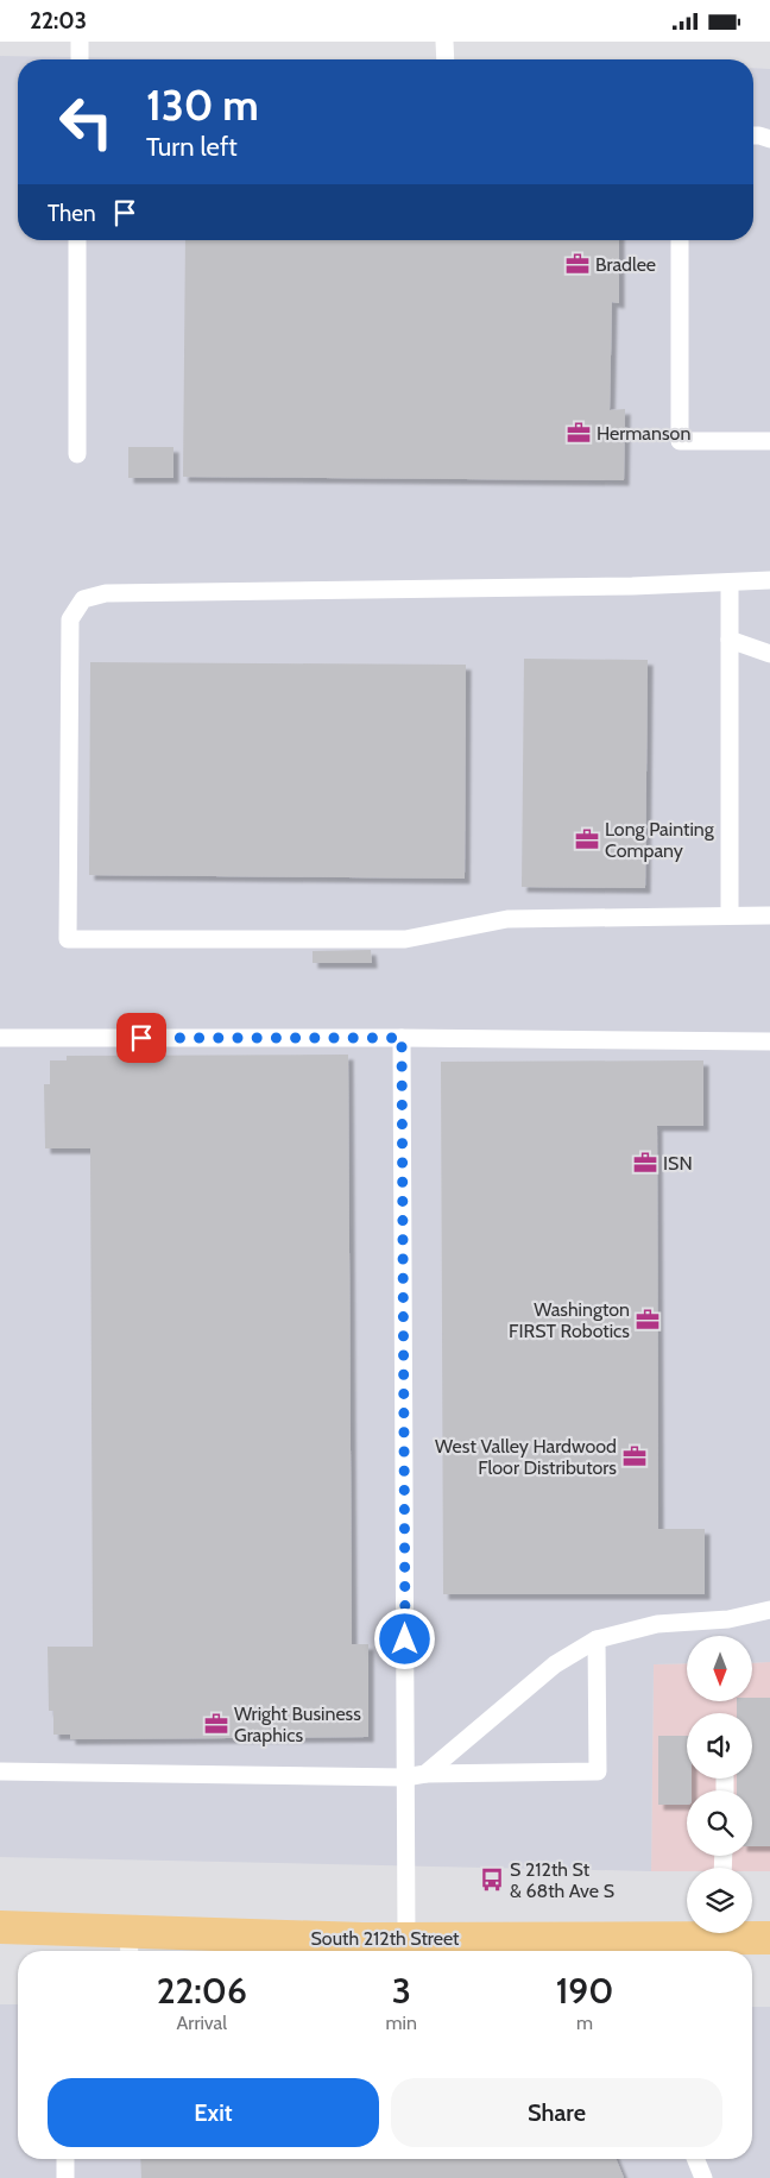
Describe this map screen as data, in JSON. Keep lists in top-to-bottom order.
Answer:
{
  "streets": {
    "main road": ["South 212th Street"]
  },
  "places": {
    "office": [
      "Bradlee",
      "Hermanson",
      "Long Painting Company",
      "ISN",
      "Washington FIRST Robotics",
      "West Valley Hardwood Floor Distributors",
      "Wright Business Graphics"
    ],
    "bus stop": ["S 212th St & 68th Ave S"]
  },
  "north": "bottom",
  "page": {
    "status": "22:03",
    "turn": ["130 m", "Turn left"],
    "then": "Then",
    "eta": [
      "22:06",
      "Arrival",
      "3",
      "min",
      "190",
      "m"
    ],
    "buttons": ["Exit", "Share"]
  }
}
